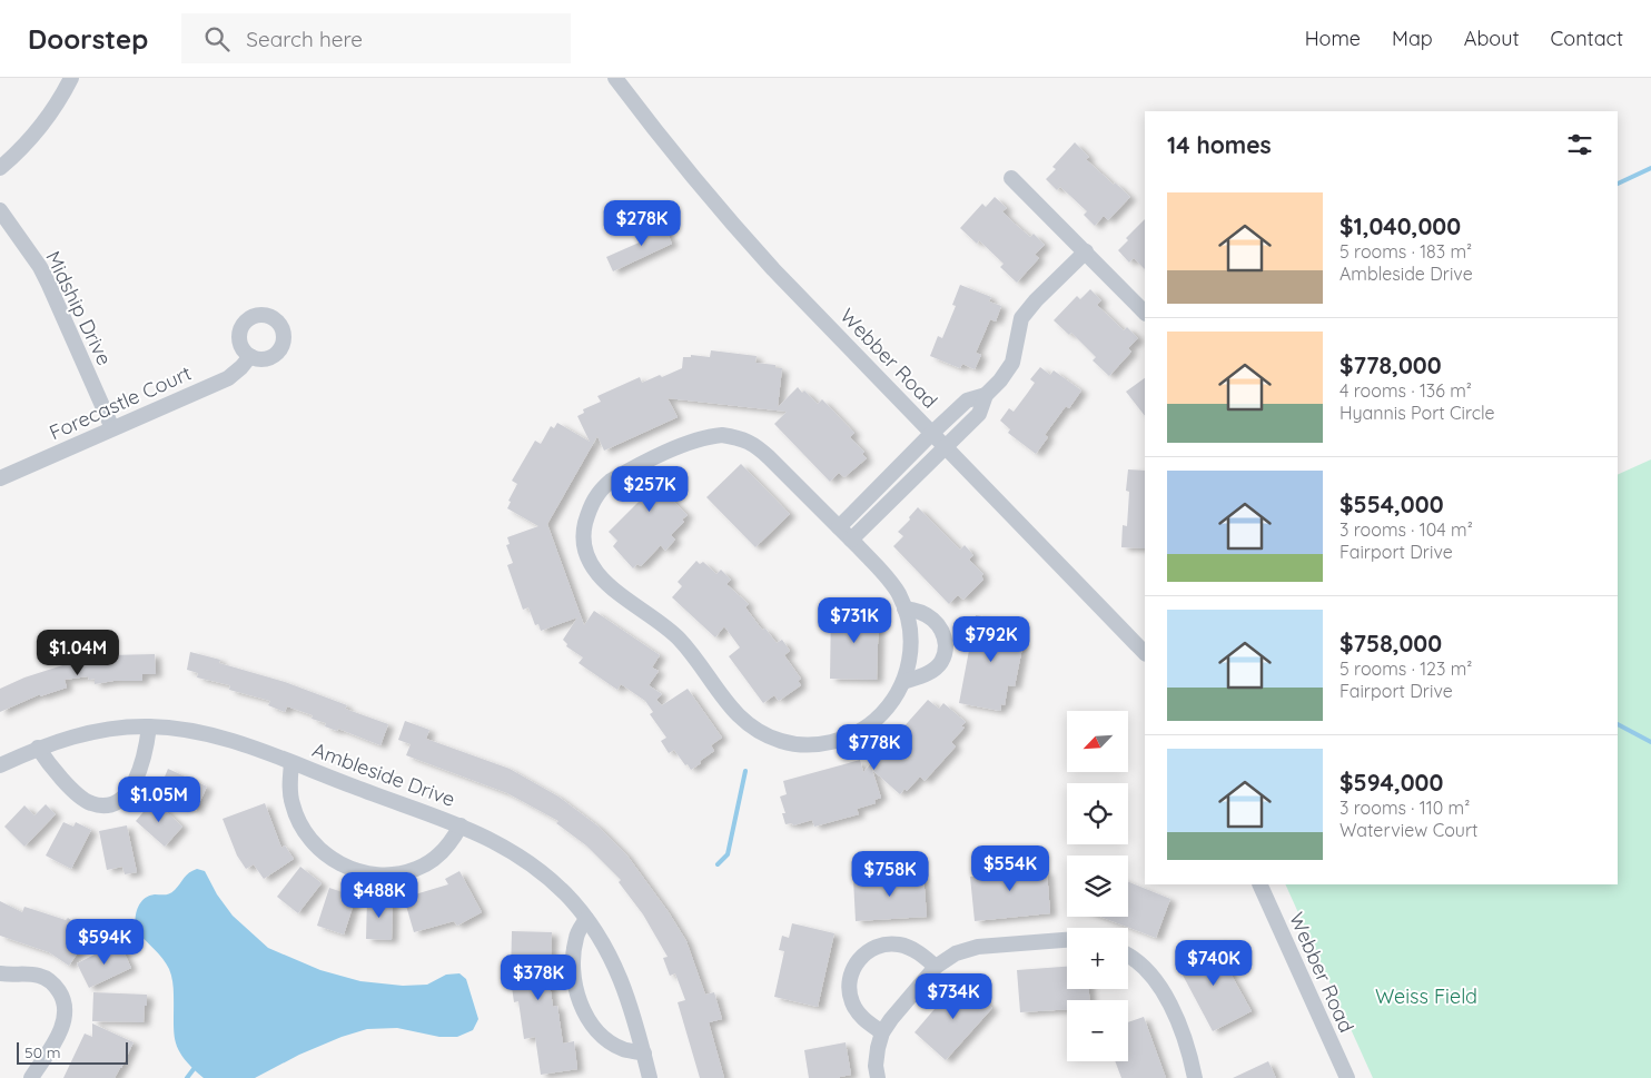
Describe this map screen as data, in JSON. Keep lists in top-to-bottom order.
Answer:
{
  "streets": {
    "street": [
      "Midship Drive",
      "Webber Road",
      "Forecastle Court",
      "Ambleside Drive"
    ]
  },
  "crossings": [
    ["Midship Drive", "Forecastle Court"]
  ],
  "parks": ["Weiss Field"],
  "scale_bar": "50 m",
  "north": "bottom left",
  "page": {
    "header": "Doorstep",
    "search": "Search here",
    "nav": [
      "Home",
      "Map",
      "About",
      "Contact"
    ],
    "heading": "14 homes",
    "list": [
      {
        "name": "$1,040,000",
        "note": "5 rooms · 183 m² · Ambleside Drive"
      },
      {
        "name": "$778,000",
        "note": "4 rooms · 136 m² · Hyannis Port Circle"
      },
      {
        "name": "$554,000",
        "note": "3 rooms · 104 m² · Fairport Drive"
      },
      {
        "name": "$758,000",
        "note": "5 rooms · 123 m² · Fairport Drive"
      },
      {
        "name": "$594,000",
        "note": "3 rooms · 110 m² · Waterview Court"
      }
    ],
    "price": [
      "$278K",
      "$257K",
      "$731K",
      "$792K",
      "$1.04M",
      "$778K",
      "$1.05M",
      "$554K",
      "$758K",
      "$488K",
      "$594K",
      "$740K",
      "$378K",
      "$734K"
    ],
    "map_buttons": ["+", "−"],
    "scale": "50 m"
  }
}
